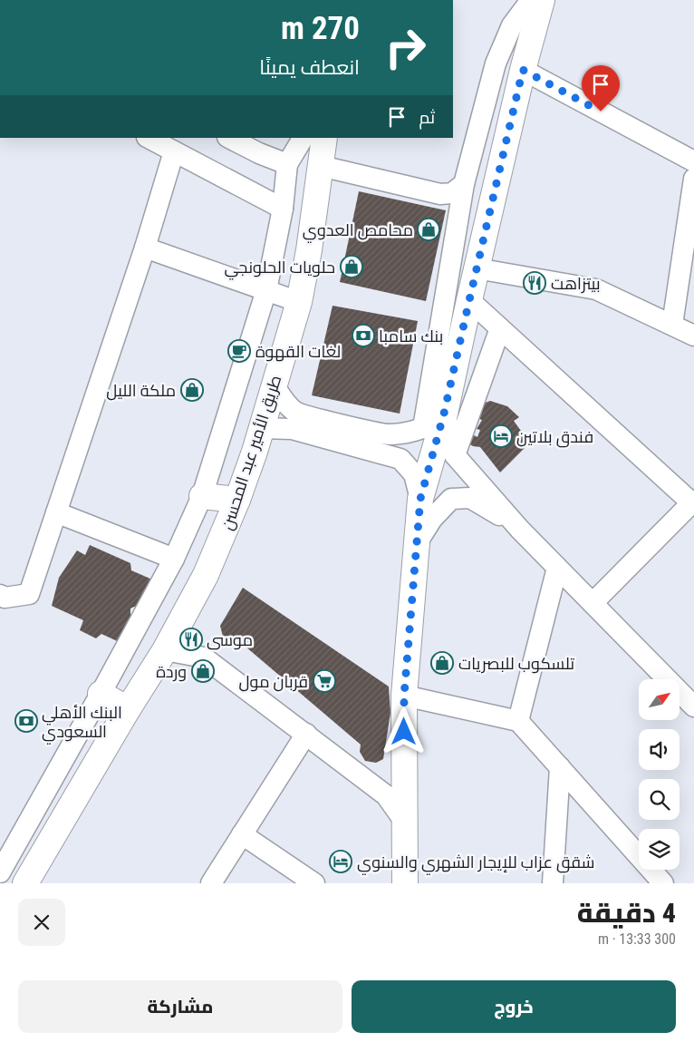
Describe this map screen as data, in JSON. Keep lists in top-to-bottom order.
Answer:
{
  "streets": {
    "main road": ["طريق الأمير عبد المحسن"]
  },
  "places": {
    "shop": [
      "محامص العدوي",
      "حلويات الحلونجي",
      "ملكة الليل",
      "تلسكوب للبصريات",
      "وردة"
    ],
    "restaurant": ["بيتزاهت", "موسى"],
    "bank": ["بنك سامبا", "البنك الأهلي السعودي"],
    "cafe": ["لغات القهوة"],
    "hotel": ["فندق بلاتين", "شقق عزاب للإيجار الشهري والسنوي"],
    "supermarket": ["قربان مول"]
  },
  "north": "top right",
  "page": {
    "turn": ["270 m", "انعطف يمينًا"],
    "then": "ثم",
    "heading": ["4 دقيقة", "300 m · 13:33"],
    "buttons": ["خروج", "مشاركة"]
  }
}
